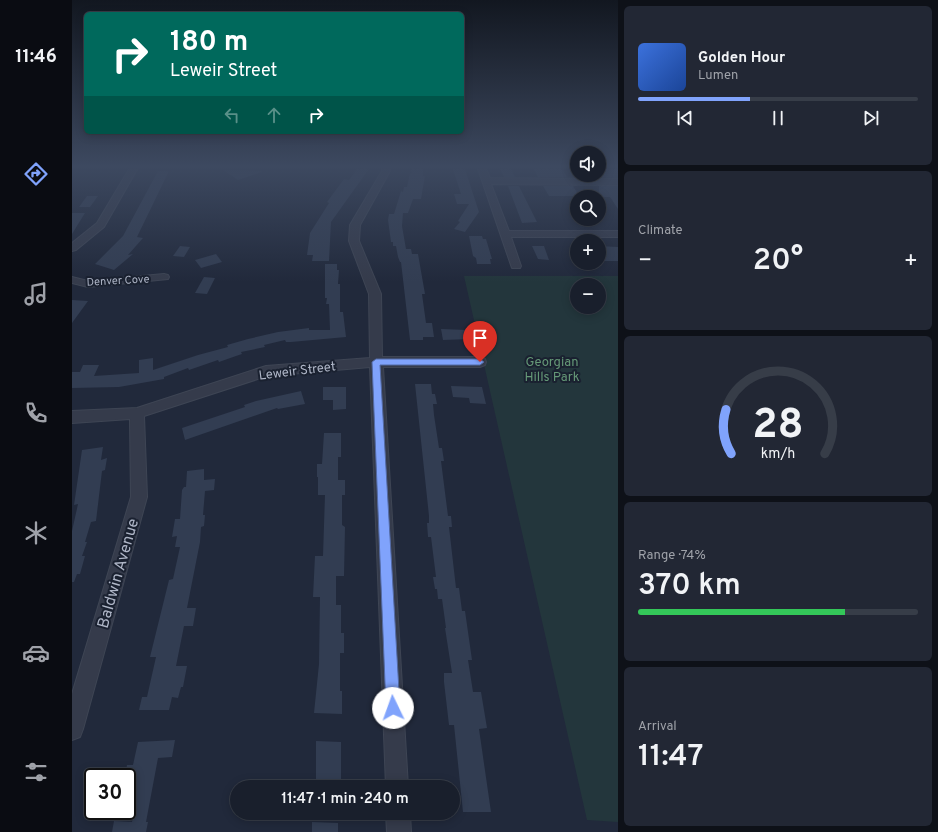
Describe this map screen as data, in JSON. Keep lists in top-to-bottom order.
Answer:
{
  "streets": {
    "street": ["Denver Cove", "Leweir Street", "Baldwin Avenue"]
  },
  "crossings": [
    ["Leweir Street", "Baldwin Avenue"]
  ],
  "parks": ["Georgian Hills Park"],
  "page": {
    "tabs": "11:46",
    "turn": ["180 m", "Leweir Street"],
    "song": ["Golden Hour", "Lumen"],
    "map_buttons": ["+", "−"],
    "tile": [
      "Climate",
      ["Range · 74%", "370 km"],
      ["Arrival", "11:47"]
    ],
    "heat": ["−", "20°", "+"],
    "limit": "30",
    "trip": "11:47 · 1 min · 240 m",
    "gauge": ["28", "km/h"]
  }
}
